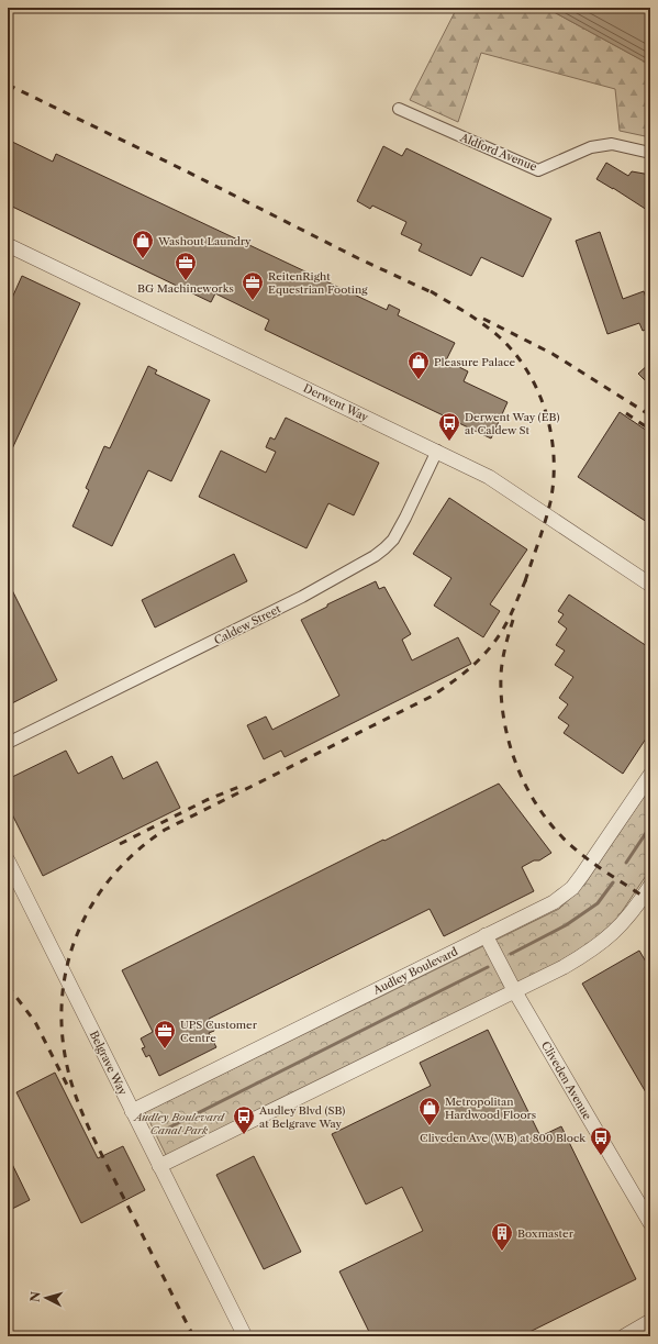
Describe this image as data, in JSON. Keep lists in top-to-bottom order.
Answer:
{
  "streets": {
    "street": [
      "Aldford Avenue",
      "Derwent Way",
      "Caldew Street",
      "Audley Boulevard",
      "Belgrave Way",
      "Cliveden Avenue"
    ]
  },
  "crossings": [
    ["Derwent Way", "Caldew Street"],
    ["Audley Boulevard", "Belgrave Way"],
    ["Audley Boulevard", "Cliveden Avenue"]
  ],
  "parks": ["Audley Boulevard Canal Park"],
  "places": {
    "shop": ["Washout Laundry", "Pleasure Palace", "Metropolitan Hardwood Floors"],
    "office": ["BG Machineworks", "ReitenRight Equestrian Footing", "UPS Customer Centre"],
    "bus stop": ["Derwent Way (EB) at Caldew St", "Audley Blvd (SB) at Belgrave Way", "Cliveden Ave (WB) at 800 Block"],
    "building": ["Boxmaster"]
  },
  "north": "left"
}
